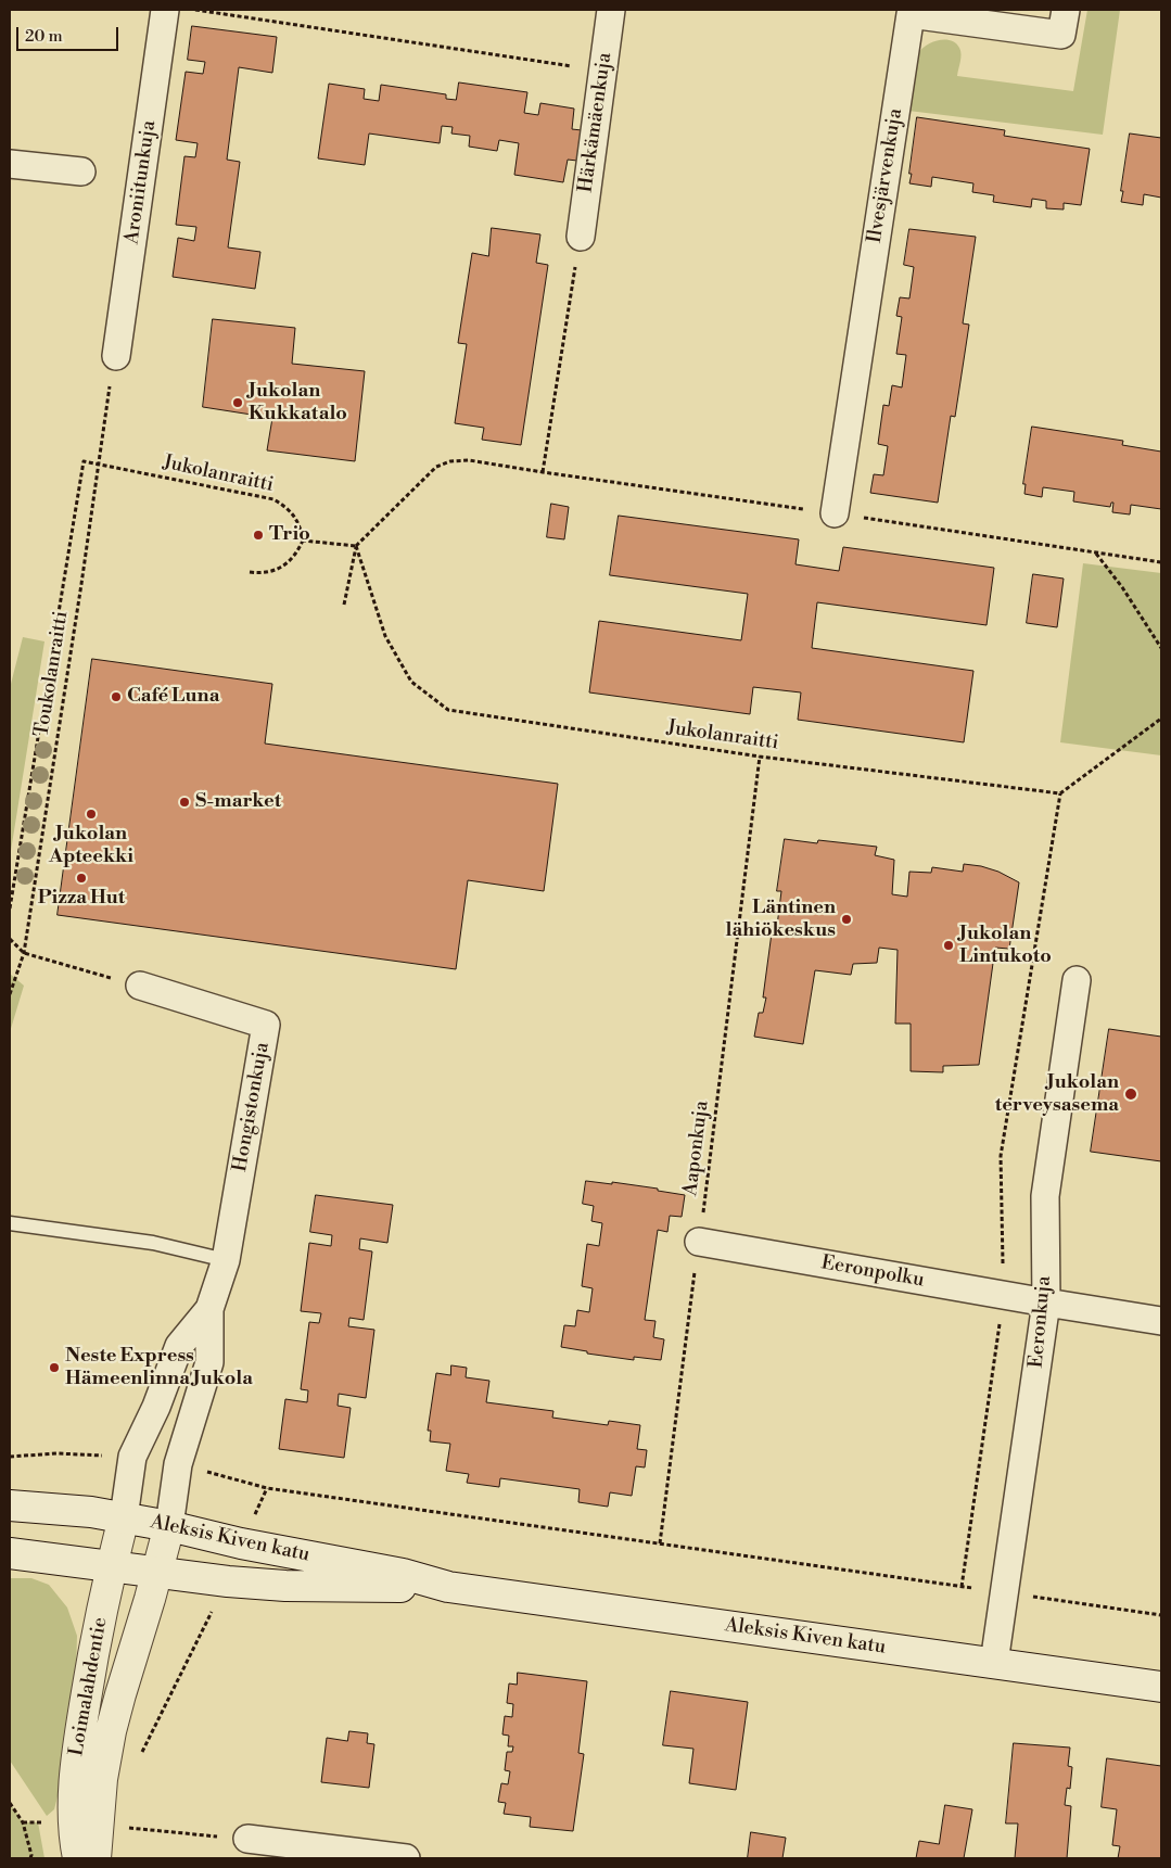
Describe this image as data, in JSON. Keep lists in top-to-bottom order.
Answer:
{
  "streets": {
    "main road": ["Aleksis Kiven katu", "Loimalahdentie"],
    "street": [
      "Härkämäenkuja",
      "Ilvesjärvenkuja",
      "Aroniitunkuja",
      "Hongistonkuja",
      "Eeronpolku",
      "Eeronkuja"
    ],
    "path": ["Jukolanraitti", "Toukolanraitti", "Aaponkuja"]
  },
  "crossings": [
    ["Aroniitunkuja", "Toukolanraitti"],
    ["Jukolanraitti", "Toukolanraitti"],
    ["Jukolanraitti", "Aaponkuja"],
    ["Hongistonkuja", "Aleksis Kiven katu"],
    ["Hongistonkuja", "Loimalahdentie"],
    ["Aaponkuja", "Eeronpolku"],
    ["Eeronpolku", "Eeronkuja"],
    ["Eeronkuja", "Aleksis Kiven katu"],
    ["Aleksis Kiven katu", "Loimalahdentie"]
  ],
  "places": [
    "Jukolan Kukkatalo",
    "Trio",
    "Café Luna",
    "S-market",
    "Jukolan Apteekki",
    "Pizza Hut",
    "Läntinen lähiökeskus",
    "Jukolan Lintukoto",
    "Jukolan terveysasema",
    "Neste Express Hämeenlinna Jukola"
  ],
  "scale_bar": "20 m"
}
